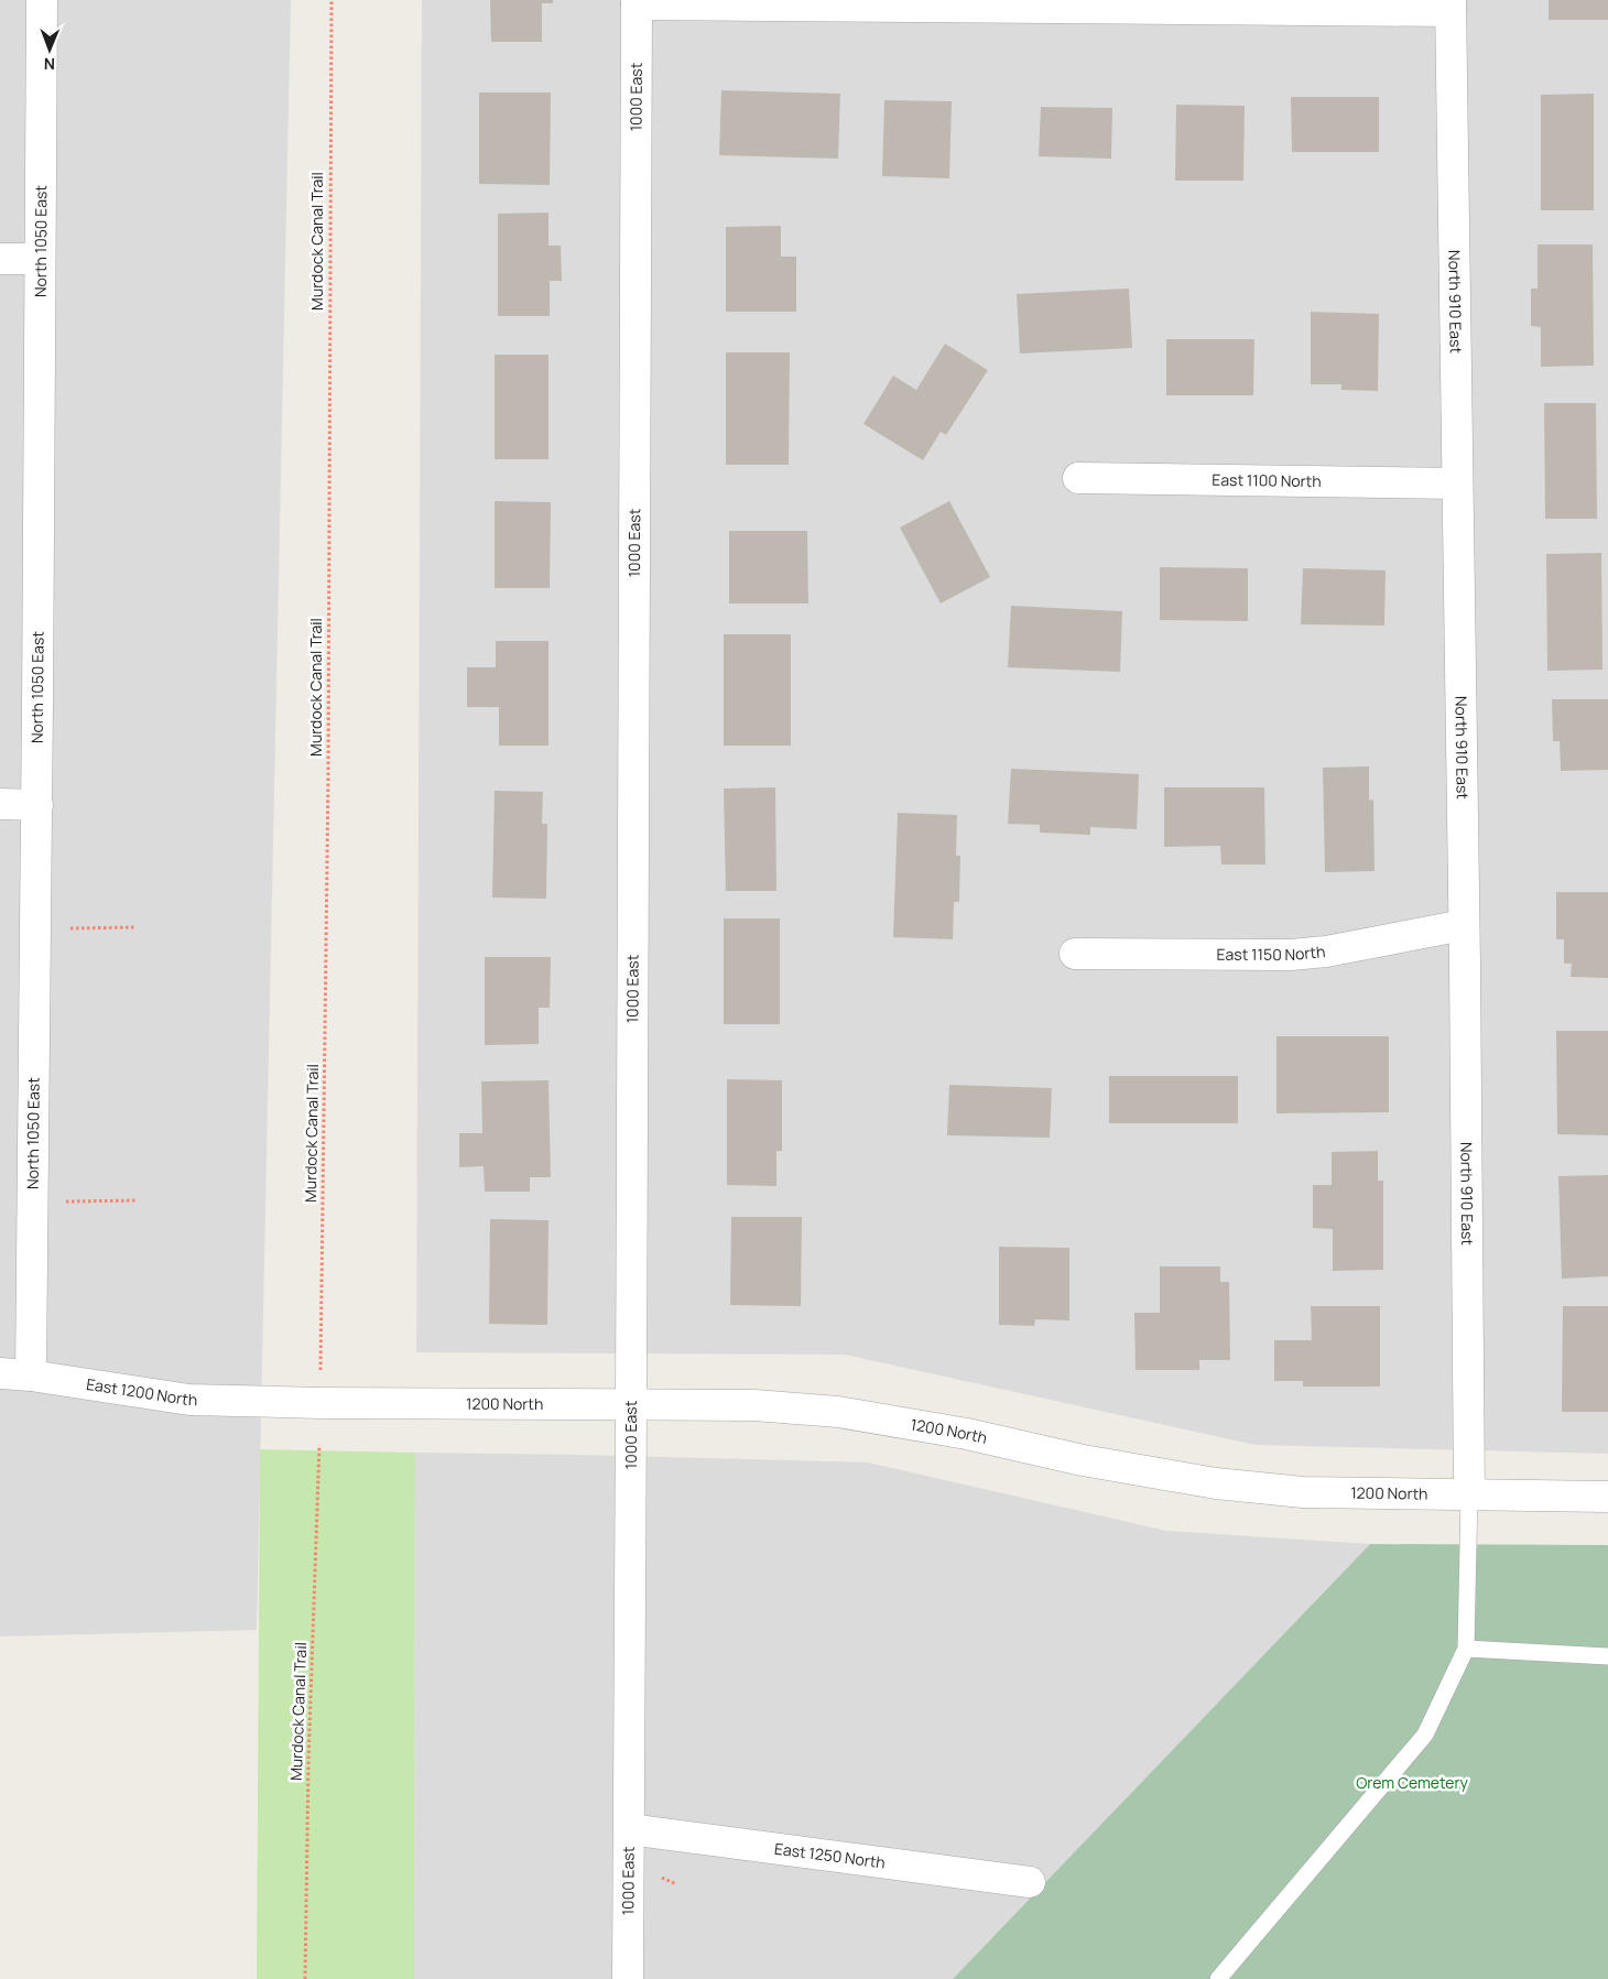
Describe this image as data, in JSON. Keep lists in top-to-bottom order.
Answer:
{
  "streets": {
    "street": [
      "1000 East",
      "North 1050 East",
      "North 910 East",
      "East 1100 North",
      "East 1150 North",
      "East 1200 North",
      "1200 North",
      "East 1250 North"
    ],
    "path": ["Murdock Canal Trail"]
  },
  "crossings": [
    ["1000 East", "1200 North"],
    ["1000 East", "East 1250 North"],
    ["North 1050 East", "East 1200 North"],
    ["North 910 East", "East 1100 North"],
    ["North 910 East", "East 1150 North"],
    ["North 910 East", "1200 North"],
    ["East 1200 North", "1200 North"]
  ],
  "parks": ["Orem Cemetery"],
  "north": "bottom"
}
